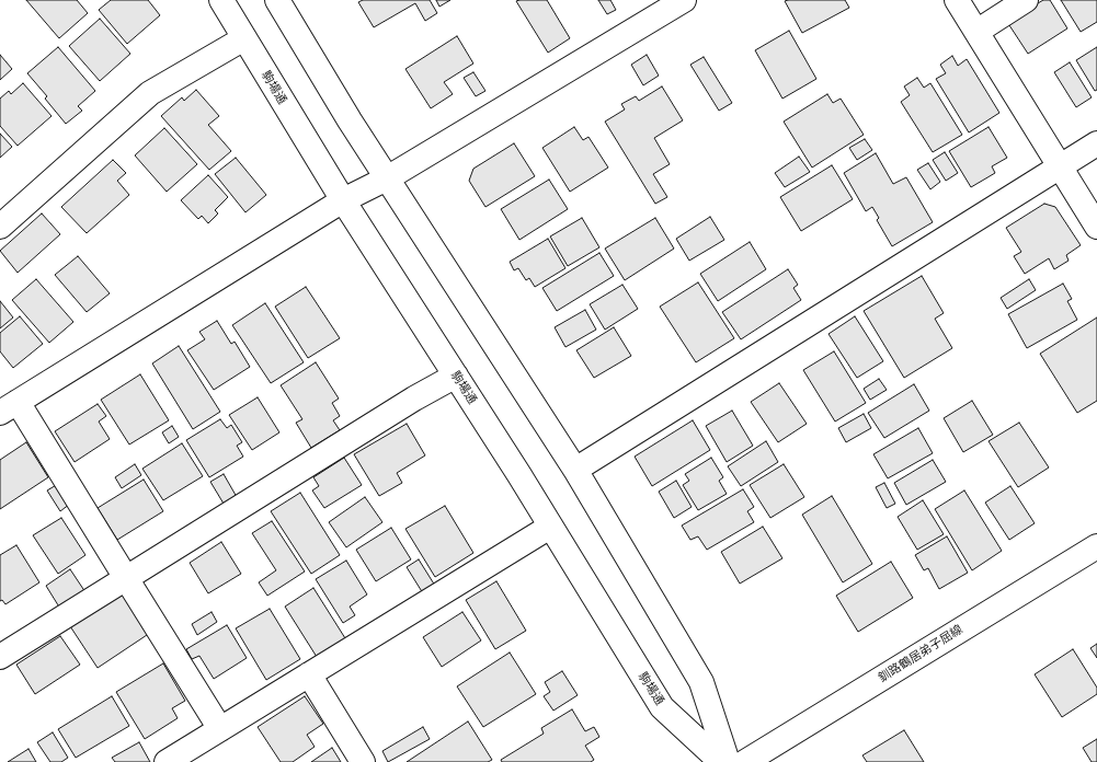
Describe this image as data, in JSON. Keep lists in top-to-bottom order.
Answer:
{
  "streets": {
    "street": ["駒場通", "釧路鶴居弟子屈線"]
  }
}
